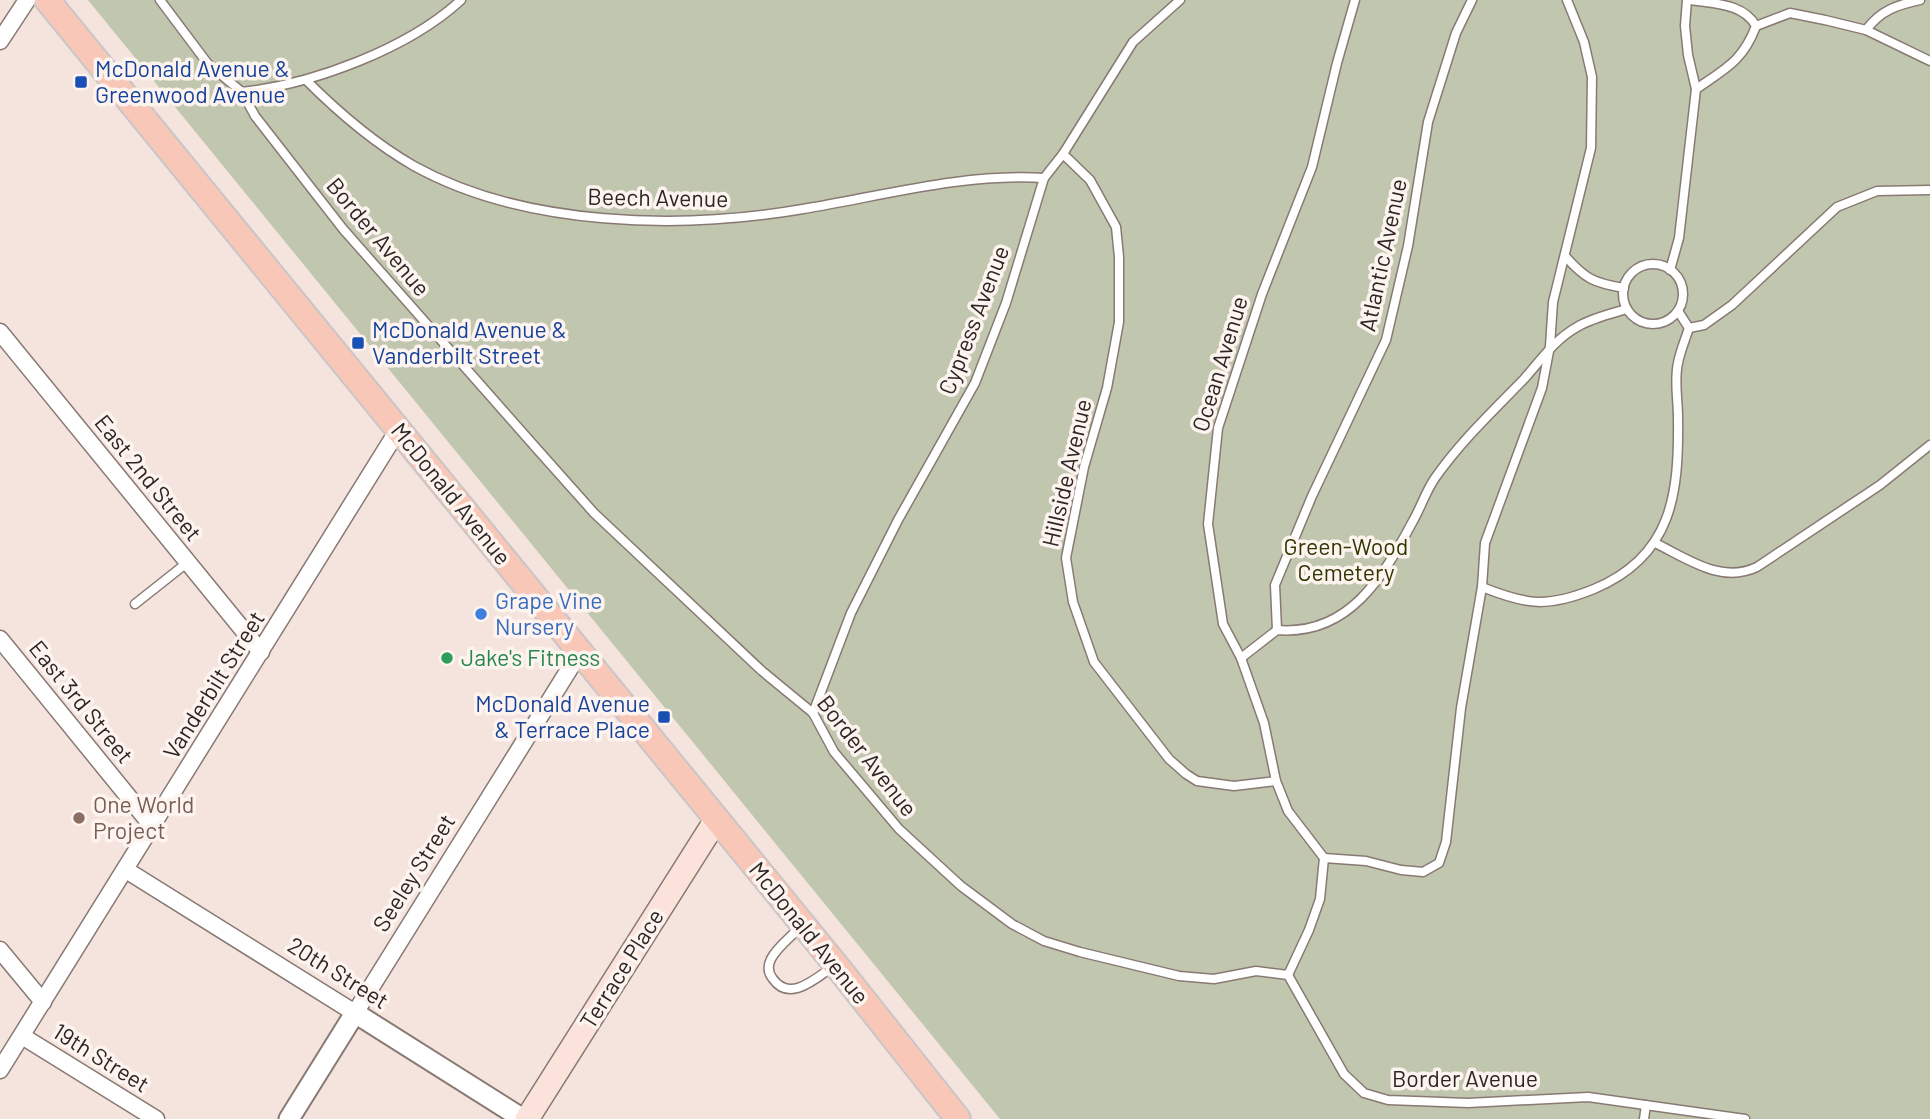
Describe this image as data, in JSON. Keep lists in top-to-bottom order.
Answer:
{
  "streets": {
    "main road": ["McDonald Avenue", "Terrace Place"],
    "street": [
      "East 2nd Street",
      "Vanderbilt Street",
      "East 3rd Street",
      "Seeley Street",
      "20th Street",
      "19th Street"
    ],
    "lane": [
      "Beech Avenue",
      "Border Avenue",
      "Atlantic Avenue",
      "Cypress Avenue",
      "Ocean Avenue",
      "Hillside Avenue"
    ]
  },
  "crossings": [
    ["Beech Avenue", "Cypress Avenue"],
    ["Border Avenue", "Cypress Avenue"],
    ["Cypress Avenue", "Hillside Avenue"],
    ["Ocean Avenue", "Hillside Avenue"],
    ["East 2nd Street", "Vanderbilt Street"],
    ["McDonald Avenue", "Vanderbilt Street"],
    ["McDonald Avenue", "Seeley Street"],
    ["McDonald Avenue", "Terrace Place"],
    ["Vanderbilt Street", "East 3rd Street"],
    ["Vanderbilt Street", "20th Street"],
    ["Vanderbilt Street", "19th Street"],
    ["Seeley Street", "20th Street"],
    ["Terrace Place", "20th Street"]
  ],
  "parks": ["Green-Wood Cemetery"],
  "places": {
    "transit": ["McDonald Avenue & Greenwood Avenue", "McDonald Avenue & Vanderbilt Street", "McDonald Avenue & Terrace Place"],
    "other": ["Grape Vine Nursery", "Jake's Fitness", "One World Project"]
  }
}
